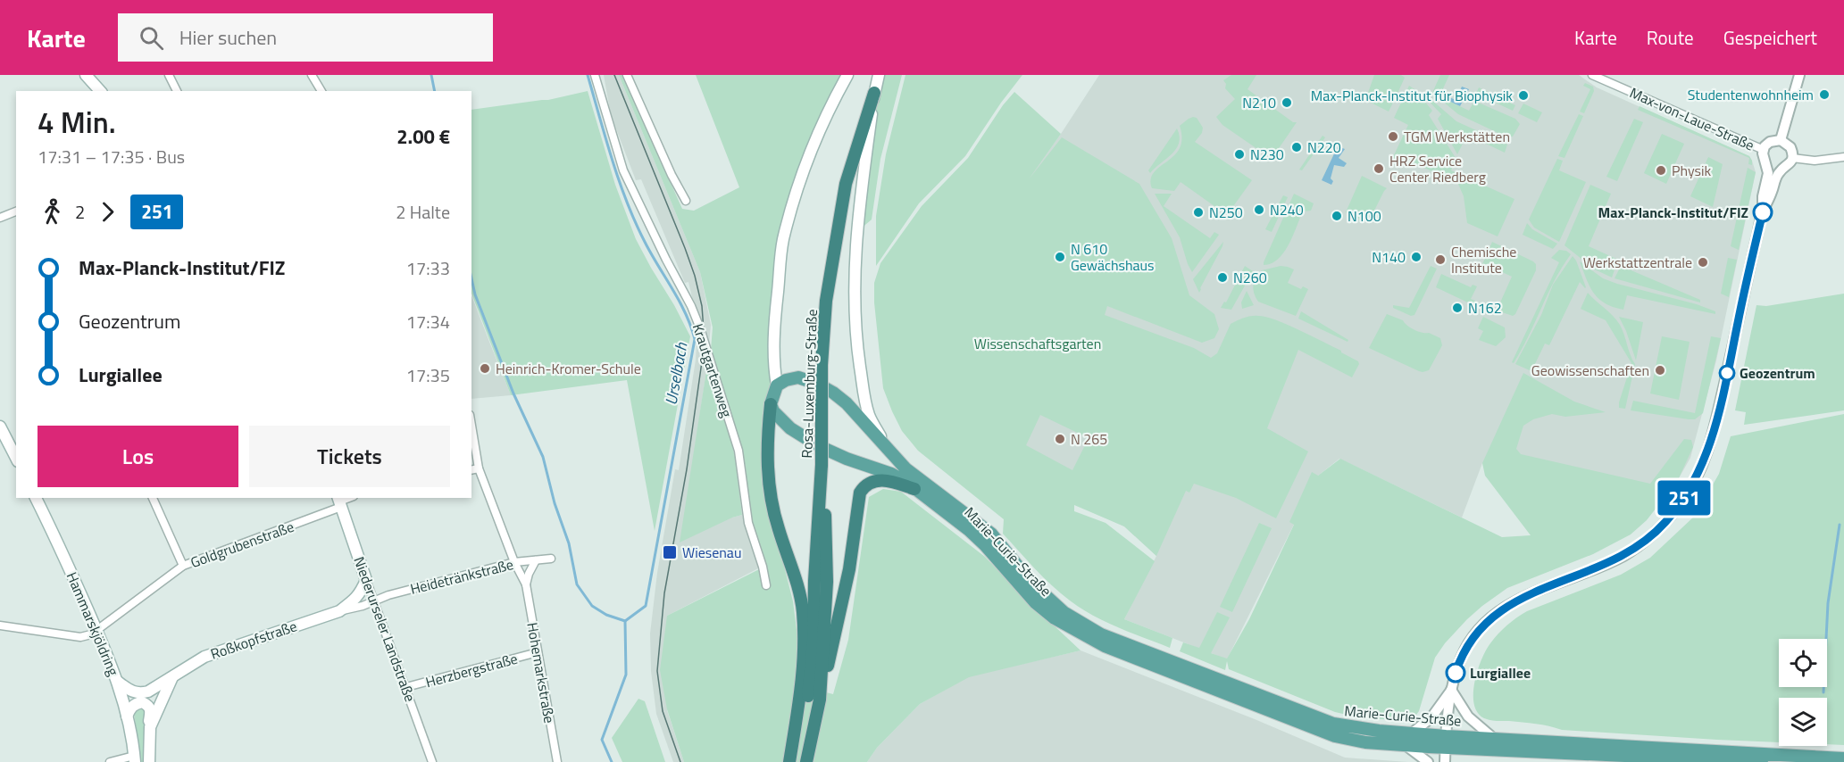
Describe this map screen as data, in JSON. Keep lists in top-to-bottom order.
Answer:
{
  "streets": {
    "highway": ["Rosa-Luxemburg-Straße"],
    "main road": [
      "Marie-Curie-Straße",
      "Hammarskjöldring",
      "Niederurseler Landstraße",
      "Roßkopfstraße"
    ],
    "street": [
      "Max-von-Laue-Straße",
      "Krautgartenweg",
      "Goldgrubenstraße",
      "Heidetränkstraße",
      "Herzbergstraße",
      "Hohemarkstraße"
    ]
  },
  "crossings": [
    ["Goldgrubenstraße", "Hammarskjöldring"],
    ["Goldgrubenstraße", "Niederurseler Landstraße"],
    ["Heidetränkstraße", "Niederurseler Landstraße"],
    ["Heidetränkstraße", "Roßkopfstraße"],
    ["Heidetränkstraße", "Hohemarkstraße"],
    ["Hammarskjöldring", "Roßkopfstraße"],
    ["Niederurseler Landstraße", "Roßkopfstraße"],
    ["Niederurseler Landstraße", "Herzbergstraße"],
    ["Herzbergstraße", "Hohemarkstraße"]
  ],
  "water": ["Urselbach"],
  "parks": ["Wissenschaftsgarten"],
  "places": {
    "other": [
      "Studentenwohnheim",
      "Max-Planck-Institut für Biophysik",
      "N210",
      "TGM Werkstätten",
      "N220",
      "N230",
      "HRZ Service Center Riedberg",
      "Physik",
      "N240",
      "N250",
      "Max-Planck-Institut/FIZ",
      "N100",
      "N 610 Gewächshaus",
      "N140",
      "Chemische Institute",
      "Werkstattzentrale",
      "N260",
      "N162",
      "Heinrich-Kromer-Schule",
      "Geowissenschaften",
      "Geozentrum",
      "N 265",
      "Lurgiallee"
    ],
    "transit": ["Wiesenau"]
  },
  "lines": ["bus line 251"],
  "page": {
    "header": "Karte",
    "search": "Hier suchen",
    "nav": ["Karte", "Route", "Gespeichert"],
    "on_map": "251",
    "heading": ["4 Min.", "17:31 – 17:35 · Bus", "2.00 €"],
    "legs": ["2", "251", "2 Halte"],
    "list": [
      {
        "name": "Max-Planck-Institut/FIZ",
        "value": "17:33"
      },
      {
        "name": "Geozentrum",
        "value": "17:34"
      },
      {
        "name": "Lurgiallee",
        "value": "17:35"
      }
    ],
    "buttons": ["Los", "Tickets"]
  }
}
